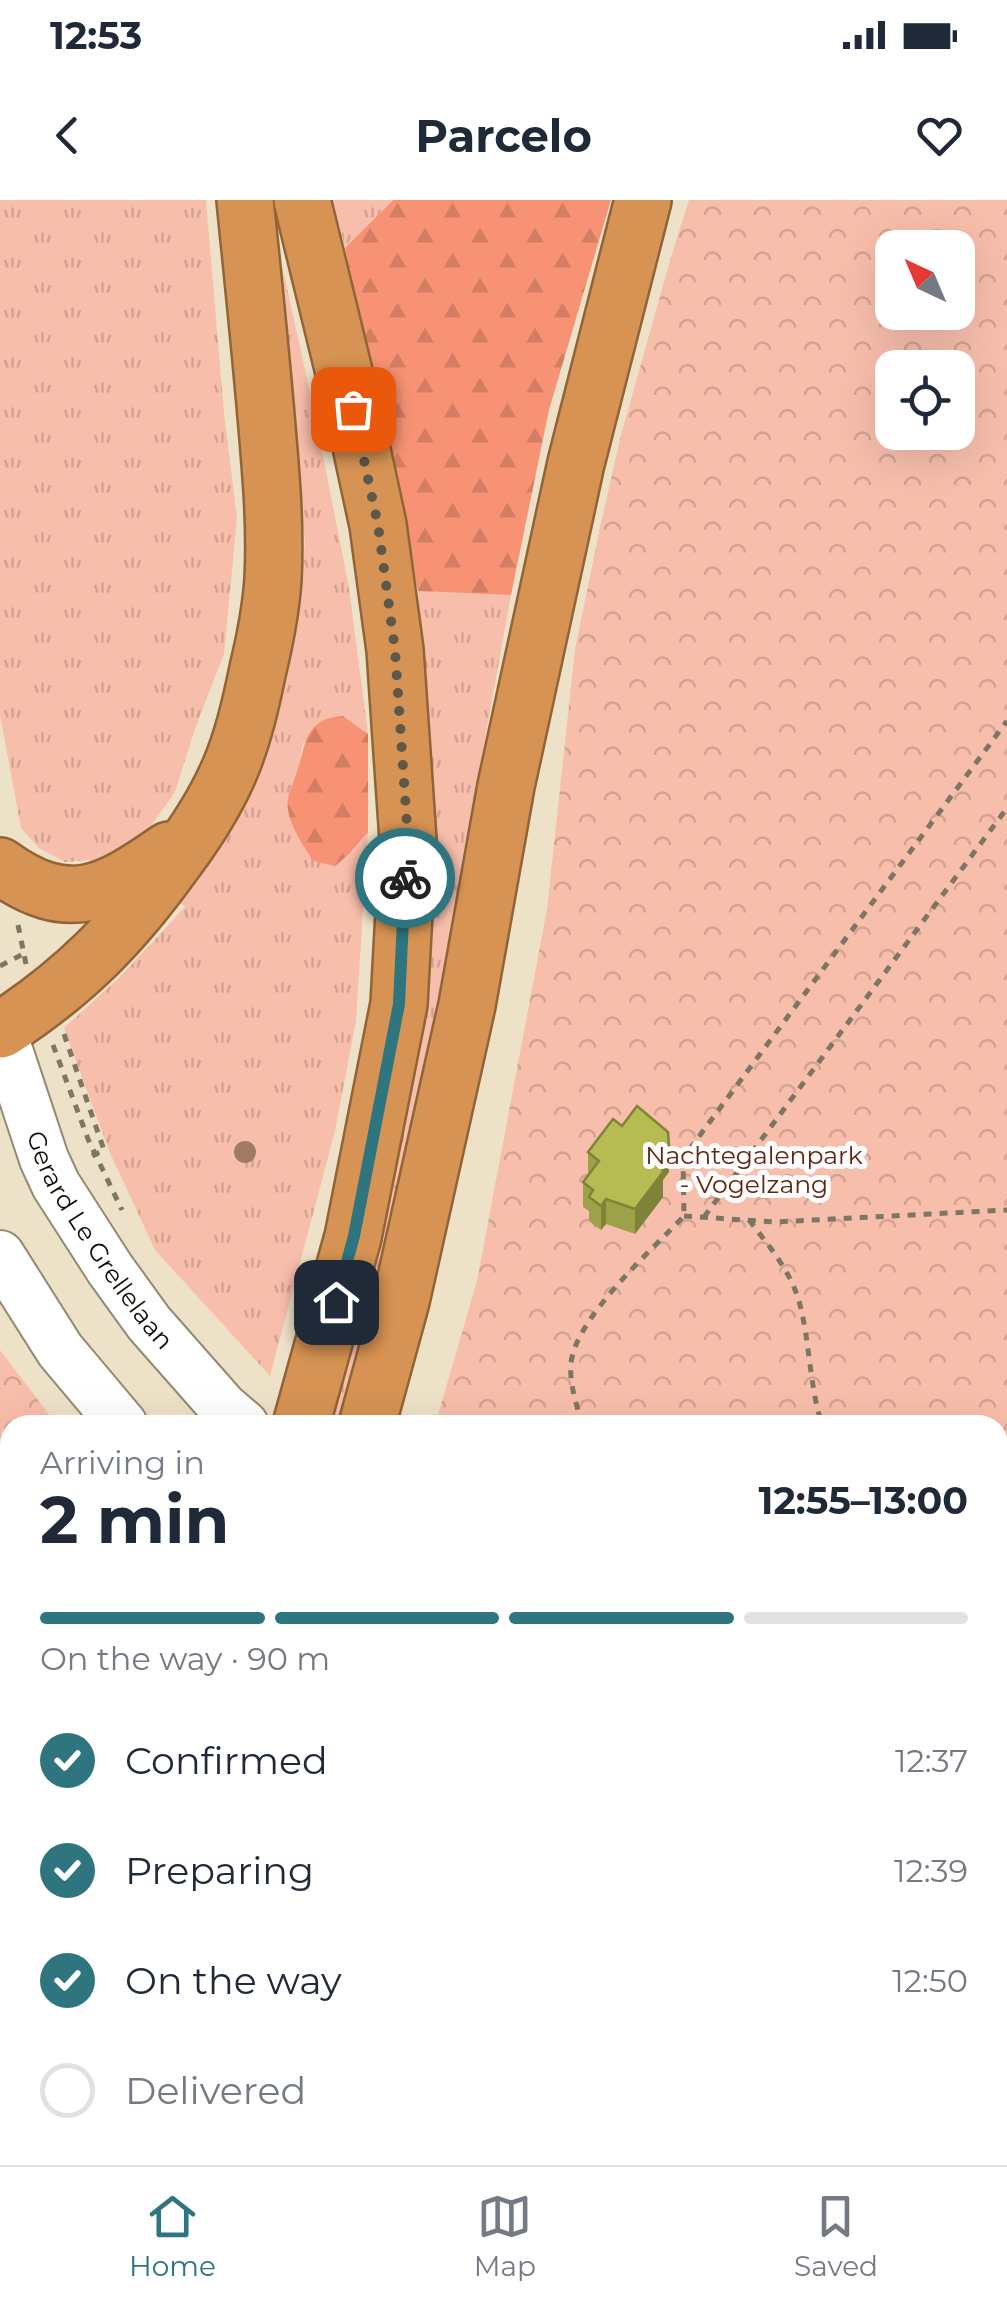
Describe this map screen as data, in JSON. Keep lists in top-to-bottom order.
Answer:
{
  "streets": {
    "street": ["Gerard Le Grellelaan"]
  },
  "parks": ["Nachtegalenpark - Vogelzang"],
  "north": "top left",
  "page": {
    "status": "12:53",
    "header": "Parcelo",
    "heading": ["2 min", "Arriving in", "12:55–13:00"],
    "bar": "On the way · 90 m",
    "list": [
      ["Confirmed", "12:37"],
      ["Preparing", "12:39"],
      ["On the way", "12:50"],
      "Delivered"
    ],
    "tabs": ["Home", "Map", "Saved"]
  }
}
